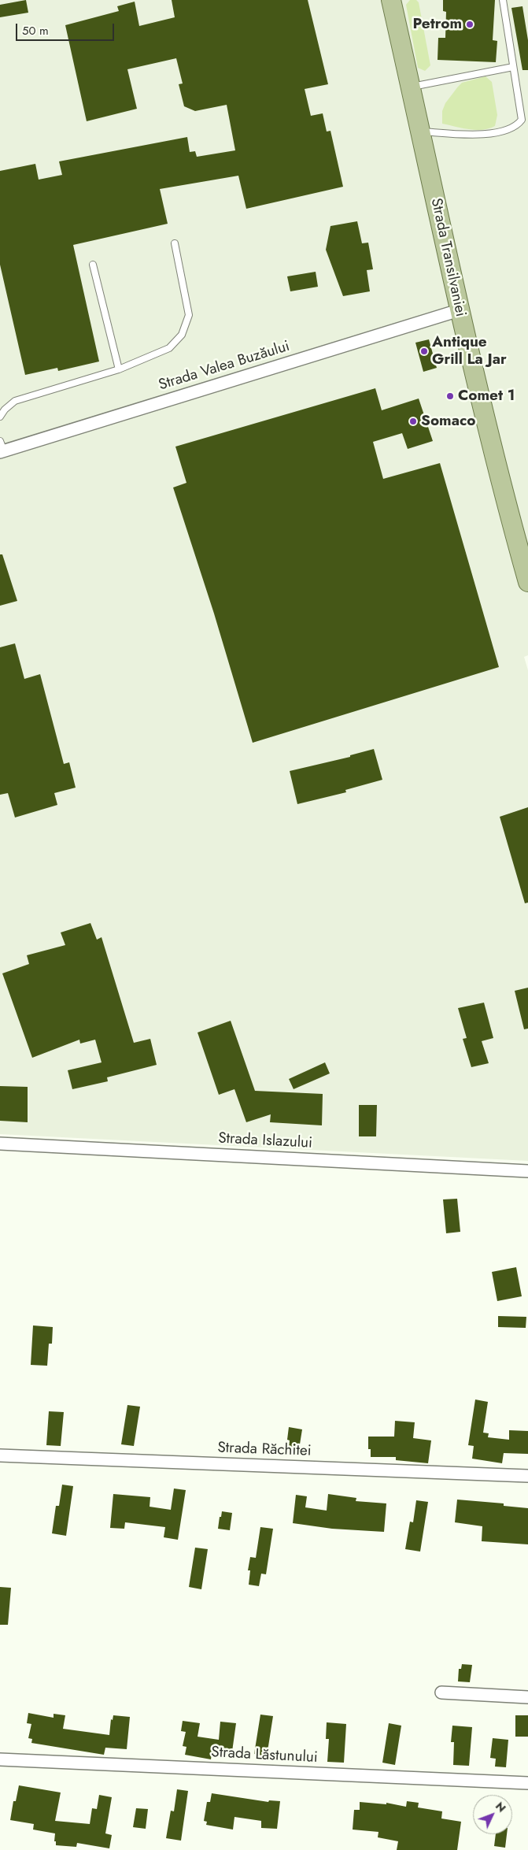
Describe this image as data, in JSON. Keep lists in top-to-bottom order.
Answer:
{
  "streets": {
    "main road": ["Strada Transilvaniei"],
    "street": [
      "Strada Valea Buzăului",
      "Strada Islazului",
      "Strada Răchitei",
      "Strada Lăstunului"
    ]
  },
  "crossings": [
    ["Strada Transilvaniei", "Strada Valea Buzăului"]
  ],
  "places": [
    "Petrom",
    "Antique Grill La Jar",
    "Comet 1",
    "Somaco"
  ],
  "scale_bar": "50 m",
  "north": "top right"
}
